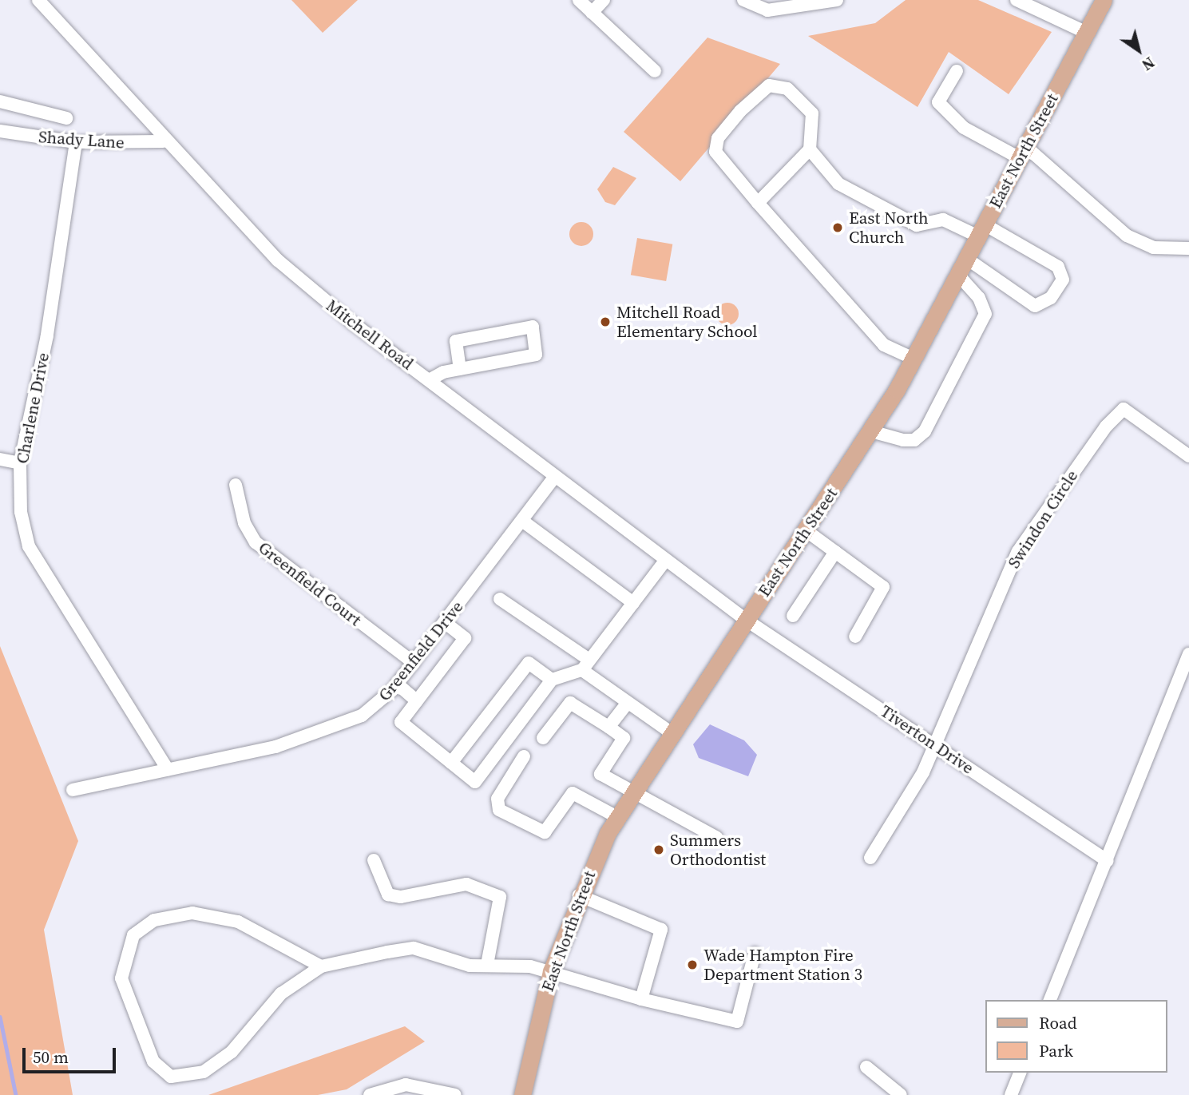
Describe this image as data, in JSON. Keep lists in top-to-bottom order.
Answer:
{
  "streets": {
    "main road": ["East North Street"],
    "street": [
      "Shady Lane",
      "Mitchell Road",
      "Charlene Drive",
      "Swindon Circle",
      "Greenfield Court",
      "Greenfield Drive",
      "Tiverton Drive"
    ]
  },
  "crossings": [
    ["Shady Lane", "Mitchell Road"],
    ["Shady Lane", "Charlene Drive"],
    ["East North Street", "Mitchell Road"],
    ["East North Street", "Tiverton Drive"],
    ["Mitchell Road", "Greenfield Drive"],
    ["Mitchell Road", "Tiverton Drive"],
    ["Charlene Drive", "Greenfield Drive"],
    ["Swindon Circle", "Tiverton Drive"],
    ["Greenfield Court", "Greenfield Drive"]
  ],
  "places": [
    "East North Church",
    "Mitchell Road Elementary School",
    "Summers Orthodontist",
    "Wade Hampton Fire Department Station 3"
  ],
  "legend": ["Road", "Park"],
  "scale_bar": "50 m",
  "north": "bottom right"
}
